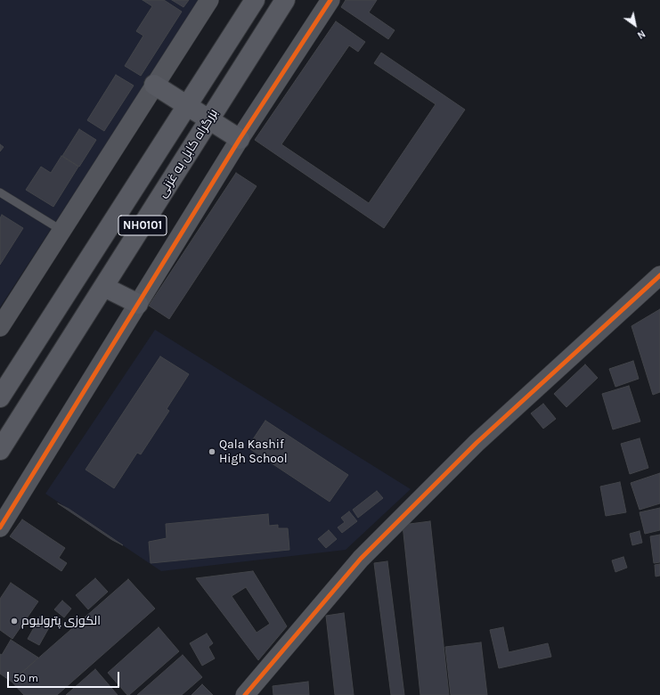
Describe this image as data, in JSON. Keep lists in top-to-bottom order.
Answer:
{
  "streets": {
    "highway": ["بزرگراه کابل به غزنی", "NH0101"]
  },
  "places": ["Qala Kashif High School", "الکوزی پترولیوم"],
  "scale_bar": "50 m",
  "north": "bottom right"
}
